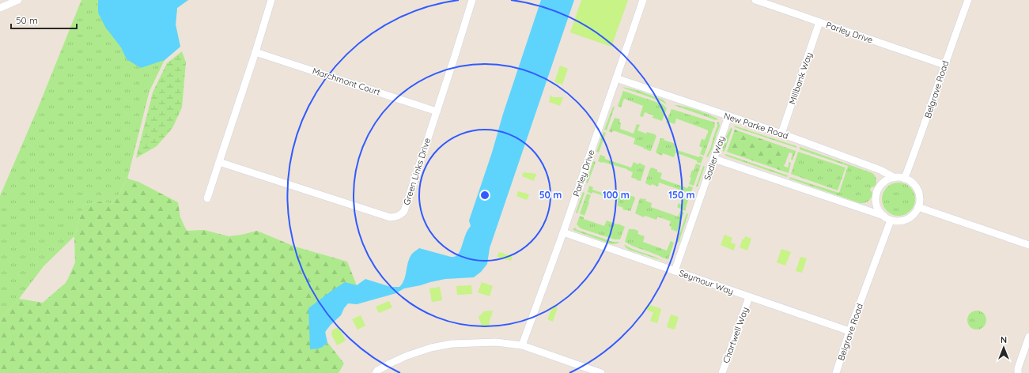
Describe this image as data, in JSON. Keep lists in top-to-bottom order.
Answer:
{
  "streets": {
    "street": [
      "Parley Drive",
      "Millbank Way",
      "Marchmont Court",
      "Belgrave Road",
      "New Parke Road",
      "Sadler Way",
      "Green Links Drive",
      "Seymour Way",
      "Chartwell Way"
    ]
  },
  "crossings": [
    ["Parley Drive", "Millbank Way"],
    ["Parley Drive", "Belgrave Road"],
    ["Parley Drive", "New Parke Road"],
    ["Parley Drive", "Seymour Way"],
    ["Millbank Way", "New Parke Road"],
    ["Marchmont Court", "Green Links Drive"],
    ["Belgrave Road", "New Parke Road"],
    ["Belgrave Road", "Seymour Way"],
    ["New Parke Road", "Sadler Way"],
    ["Sadler Way", "Seymour Way"],
    ["Seymour Way", "Chartwell Way"]
  ],
  "scale_bar": "50 m",
  "north": "top",
  "rings": ["50 m", "100 m", "150 m"]
}
